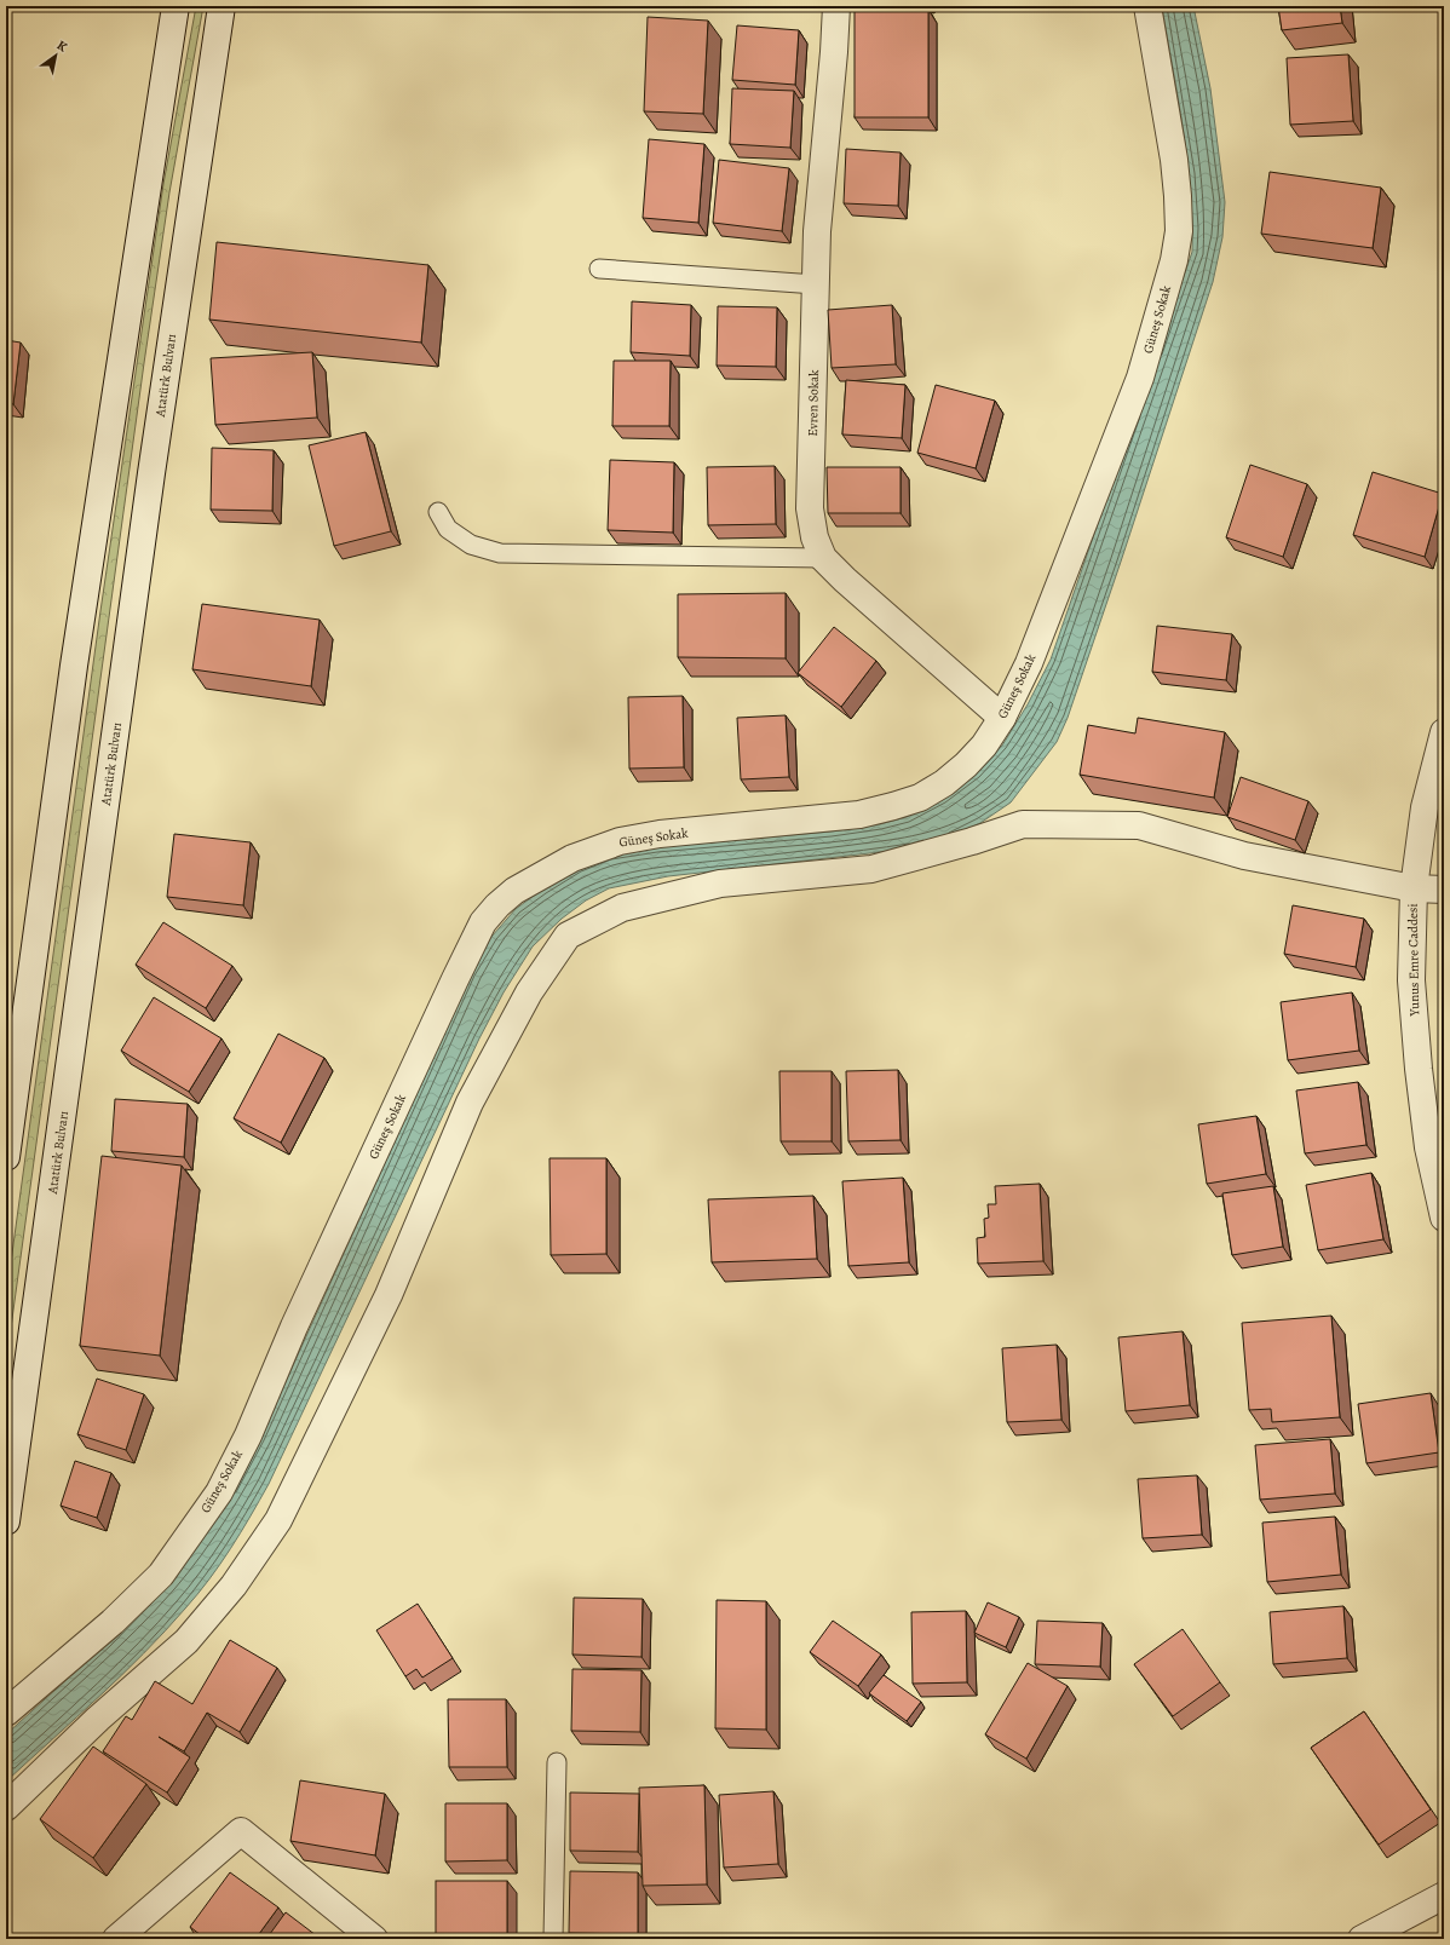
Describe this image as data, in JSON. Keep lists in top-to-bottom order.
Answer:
{
  "streets": {
    "street": [
      "Güneş Sokak",
      "Atatürk Bulvarı",
      "Evren Sokak",
      "Yunus Emre Caddesi"
    ]
  },
  "crossings": [
    ["Güneş Sokak", "Evren Sokak"]
  ],
  "north": "top right"
}
